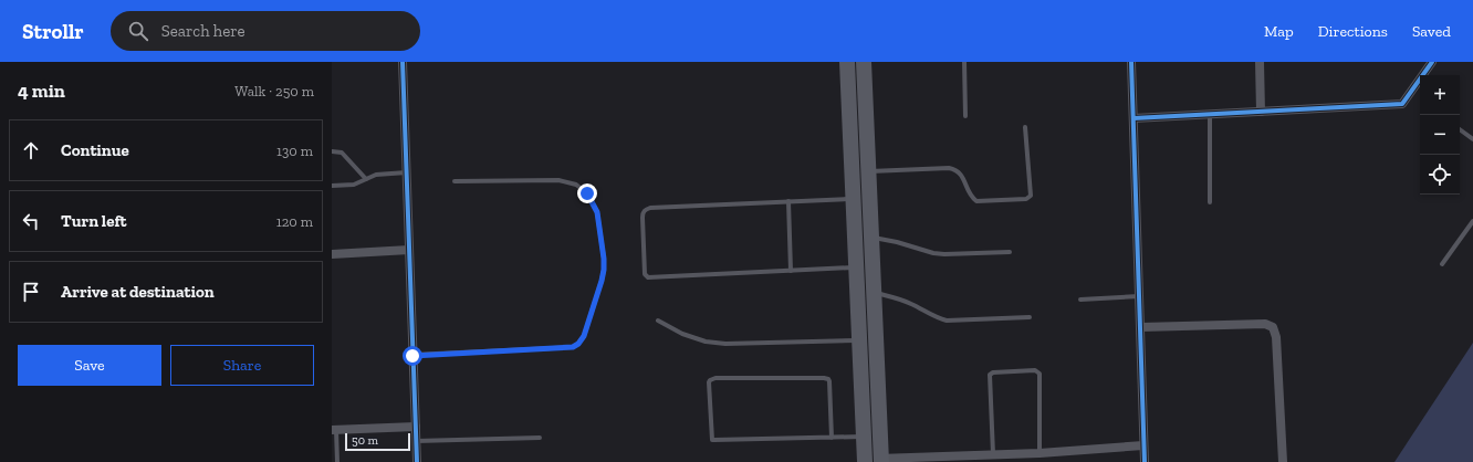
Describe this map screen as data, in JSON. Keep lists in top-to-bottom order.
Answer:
{
  "scale_bar": "50 m",
  "page": {
    "header": "Strollr",
    "search": "Search here",
    "nav": ["Map", "Directions", "Saved"],
    "heading": ["4 min", "Walk · 250 m"],
    "map_buttons": ["+", "−"],
    "list": [
      ["Continue", "130 m"],
      ["Turn left", "120 m"],
      "Arrive at destination"
    ],
    "buttons": ["Save", "Share"],
    "scale": "50 m"
  }
}
